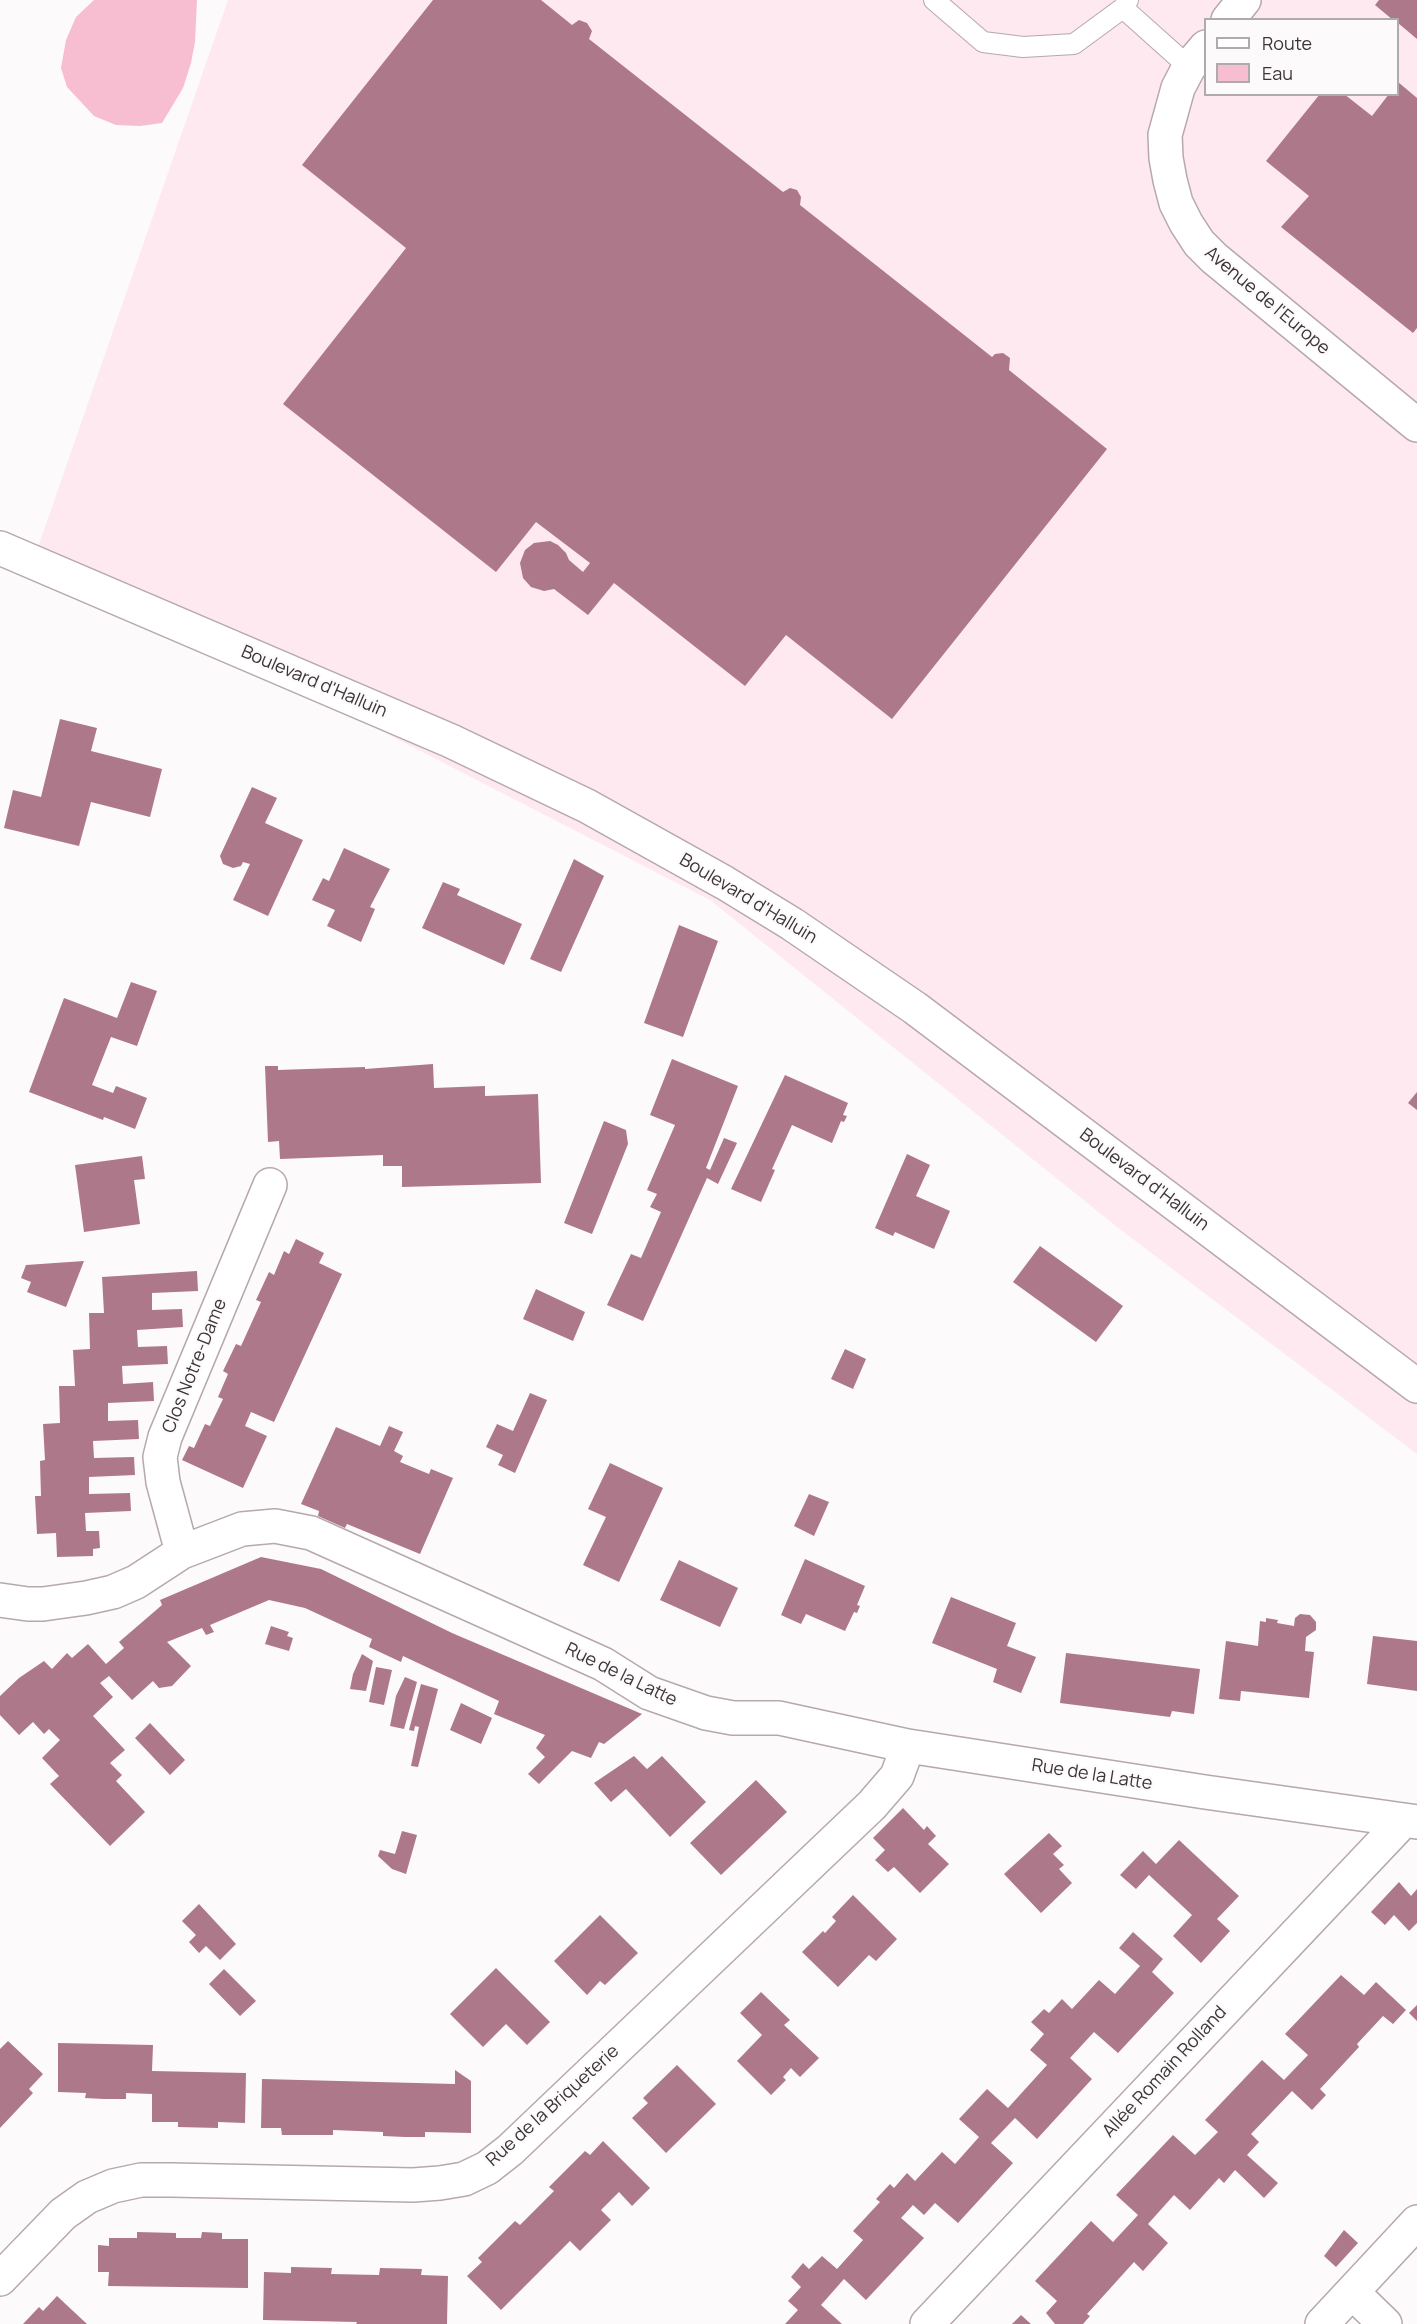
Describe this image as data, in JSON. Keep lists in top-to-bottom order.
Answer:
{
  "streets": {
    "street": [
      "Avenue de l'Europe",
      "Boulevard d'Halluin",
      "Clos Notre-Dame",
      "Rue de la Latte",
      "Allée Romain Rolland",
      "Rue de la Briqueterie"
    ]
  },
  "crossings": [
    ["Clos Notre-Dame", "Rue de la Latte"],
    ["Rue de la Latte", "Allée Romain Rolland"],
    ["Rue de la Latte", "Rue de la Briqueterie"]
  ],
  "legend": ["Route", "Eau"]
}
